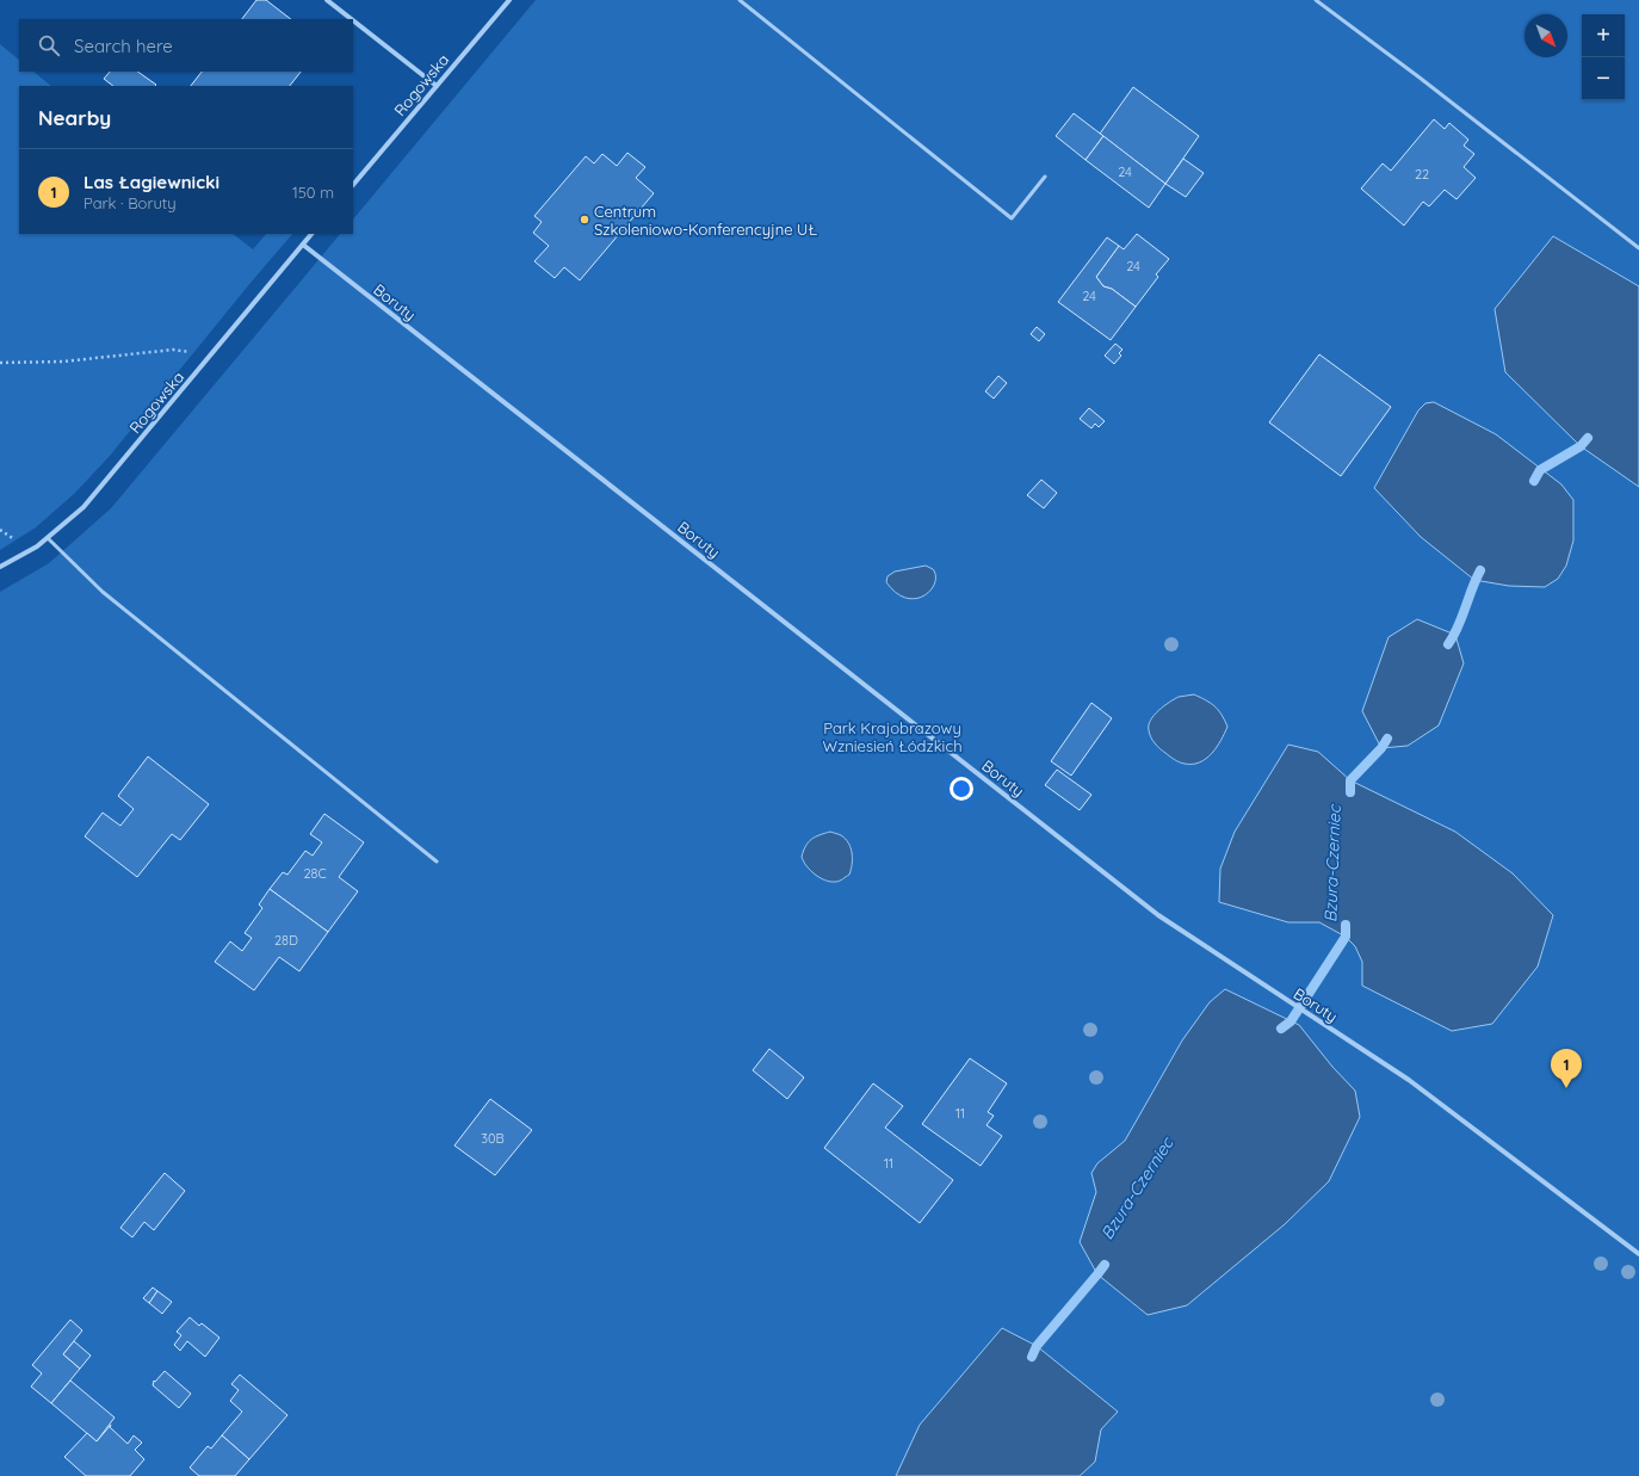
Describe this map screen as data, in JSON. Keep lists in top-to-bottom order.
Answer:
{
  "streets": {
    "street": ["Rogowska", "Boruty"]
  },
  "crossings": [
    ["Rogowska", "Boruty"]
  ],
  "water": ["Bzura-Czerniec"],
  "parks": ["Park Krajobrazowy Wzniesień Łódzkich"],
  "places": ["Centrum Szkoleniowo-Konferencyjne UŁ"],
  "house_numbers": [
    "24",
    "22",
    "24",
    "24",
    "28C",
    "28D",
    "11",
    "30B",
    "11"
  ],
  "north": "bottom right",
  "page": {
    "map_buttons": ["+", "−"],
    "search": "Search here",
    "heading": "Nearby",
    "list": [
      {
        "mark": "1",
        "name": "Las Łagiewnicki",
        "note": "Park · Boruty",
        "value": "150 m"
      }
    ],
    "pins": "1"
  }
}
